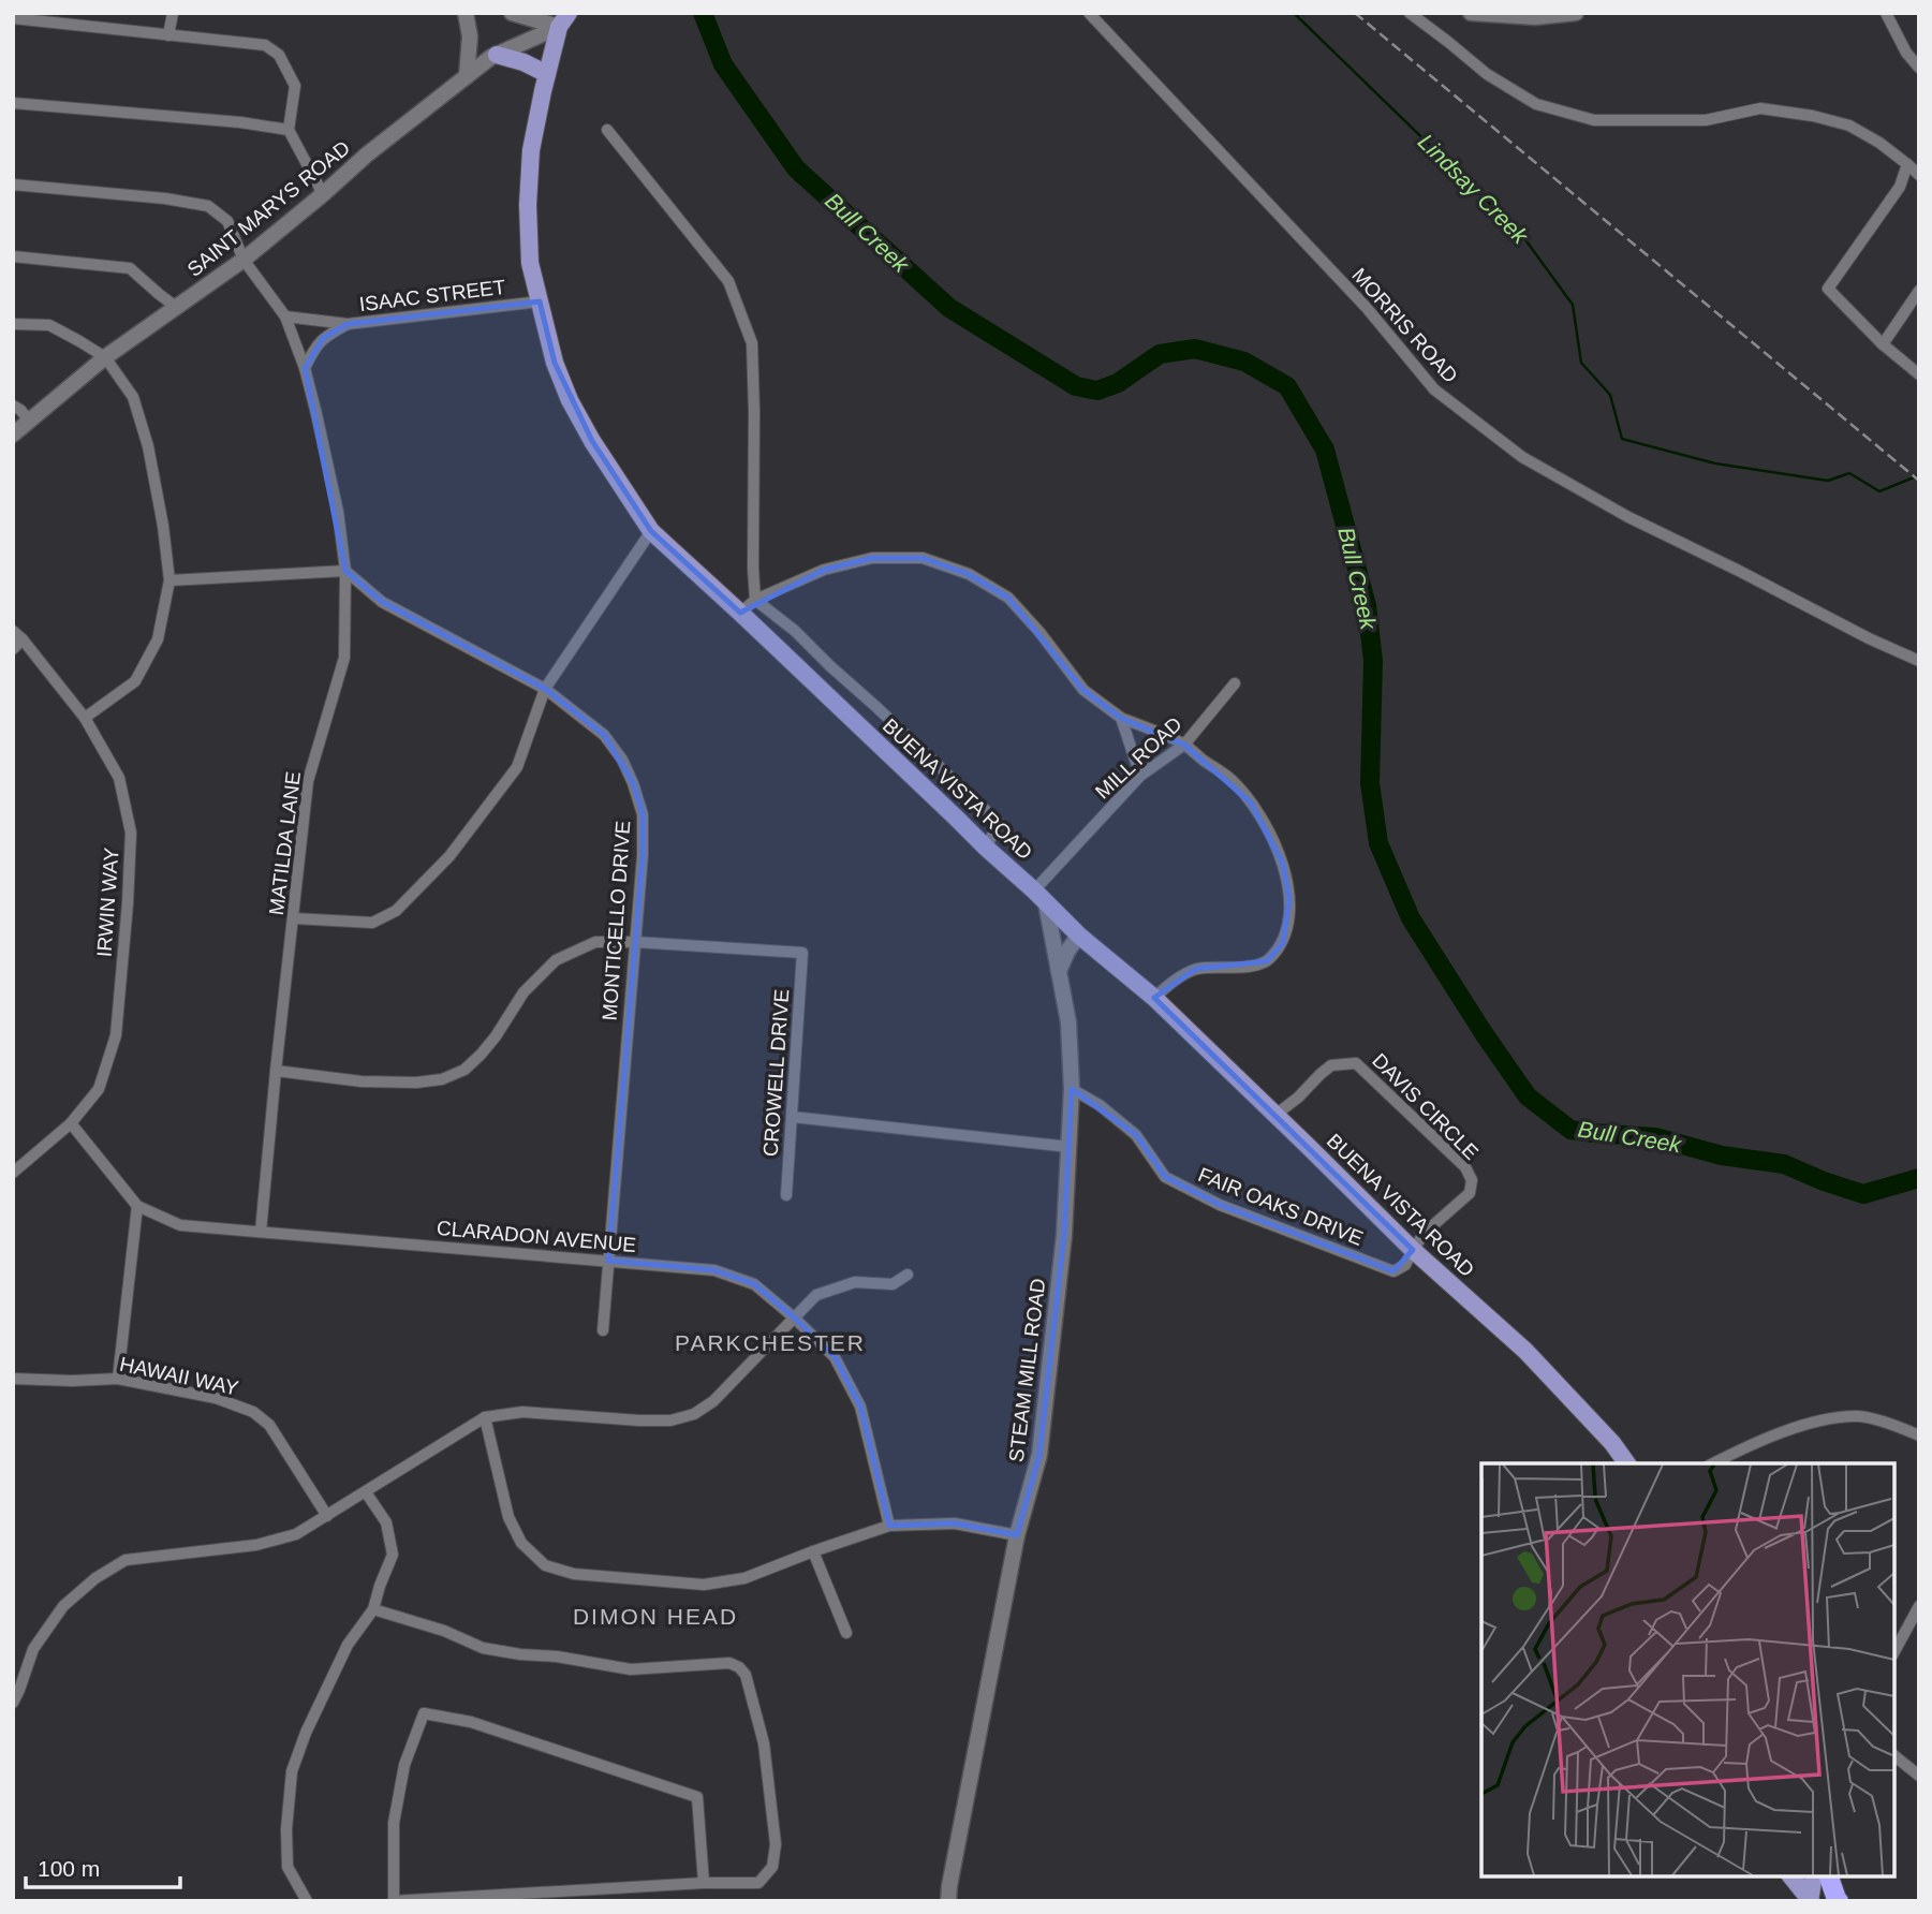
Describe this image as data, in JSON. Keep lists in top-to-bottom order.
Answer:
{
  "streets": {
    "main road": ["BUENA VISTA ROAD"],
    "street": [
      "SAINT MARYS ROAD",
      "ISAAC STREET",
      "MORRIS ROAD",
      "MILL ROAD",
      "MATILDA LANE",
      "IRWIN WAY",
      "MONTICELLO DRIVE",
      "CROWELL DRIVE",
      "DAVIS CIRCLE",
      "FAIR OAKS DRIVE",
      "CLARADON AVENUE",
      "STEAM MILL ROAD",
      "HAWAII WAY"
    ]
  },
  "crossings": [
    ["SAINT MARYS ROAD", "BUENA VISTA ROAD"],
    ["SAINT MARYS ROAD", "MATILDA LANE"],
    ["ISAAC STREET", "BUENA VISTA ROAD"],
    ["ISAAC STREET", "MATILDA LANE"],
    ["MILL ROAD", "BUENA VISTA ROAD"],
    ["MILL ROAD", "STEAM MILL ROAD"],
    ["BUENA VISTA ROAD", "DAVIS CIRCLE"],
    ["BUENA VISTA ROAD", "FAIR OAKS DRIVE"],
    ["BUENA VISTA ROAD", "STEAM MILL ROAD"],
    ["MATILDA LANE", "MONTICELLO DRIVE"],
    ["MATILDA LANE", "CLARADON AVENUE"],
    ["IRWIN WAY", "CLARADON AVENUE"],
    ["MONTICELLO DRIVE", "CROWELL DRIVE"],
    ["MONTICELLO DRIVE", "CLARADON AVENUE"],
    ["DAVIS CIRCLE", "FAIR OAKS DRIVE"],
    ["FAIR OAKS DRIVE", "STEAM MILL ROAD"]
  ],
  "districts": ["PARKCHESTER", "DIMON HEAD"],
  "water": ["Lindsay Creek", "Bull Creek"],
  "scale_bar": "100 m"
}
